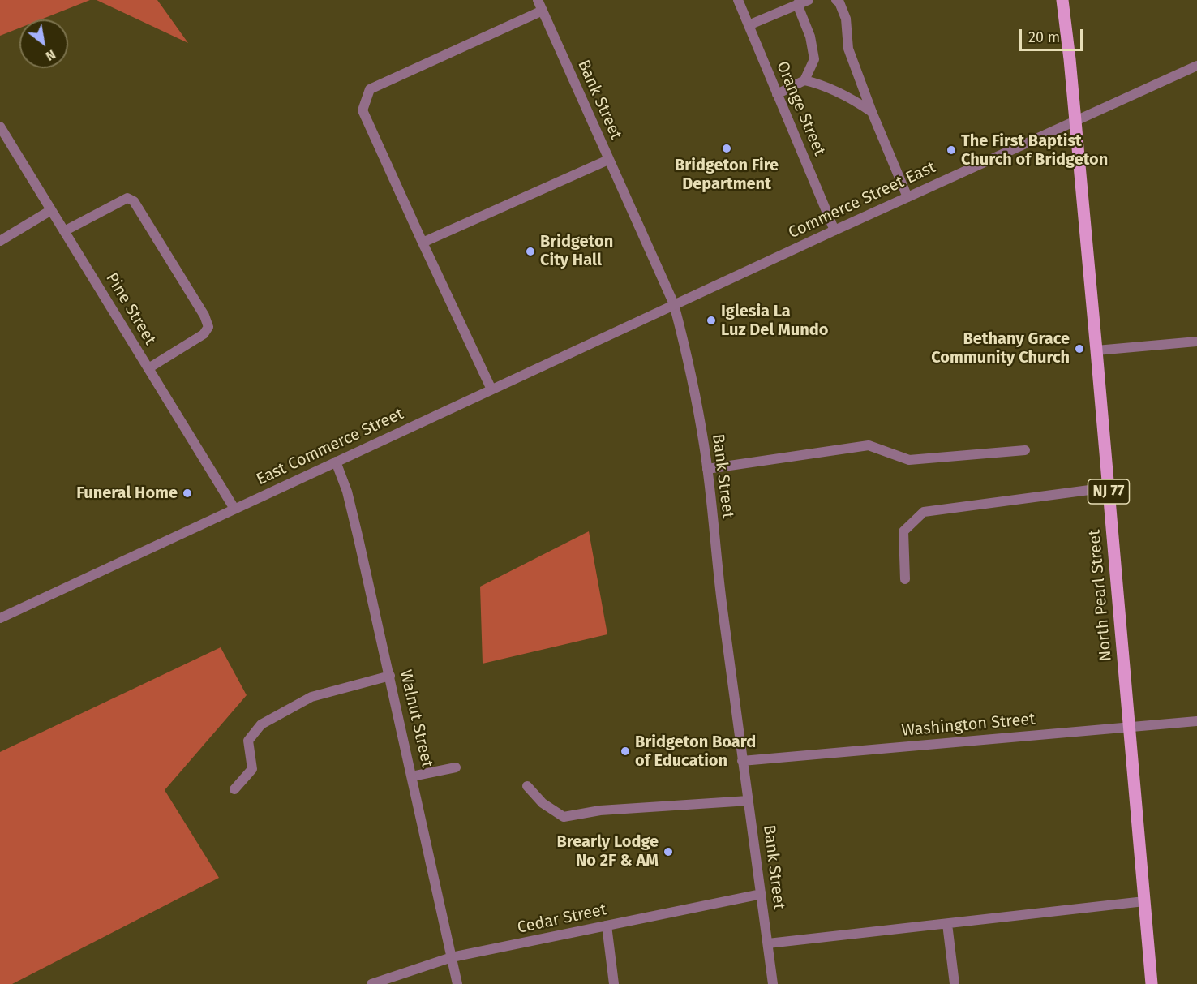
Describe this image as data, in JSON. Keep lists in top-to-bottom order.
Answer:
{
  "streets": {
    "main road": ["NJ 77", "North Pearl Street"],
    "street": [
      "Bank Street",
      "Orange Street",
      "Commerce Street East",
      "Pine Street",
      "East Commerce Street",
      "Walnut Street",
      "Washington Street",
      "Cedar Street"
    ]
  },
  "crossings": [
    ["Bank Street", "Commerce Street East"],
    ["Bank Street", "East Commerce Street"],
    ["Bank Street", "Washington Street"],
    ["Bank Street", "Cedar Street"],
    ["Orange Street", "Commerce Street East"],
    ["Commerce Street East", "East Commerce Street"],
    ["Commerce Street East", "North Pearl Street"],
    ["Pine Street", "East Commerce Street"],
    ["East Commerce Street", "Walnut Street"],
    ["North Pearl Street", "Washington Street"],
    ["Walnut Street", "Cedar Street"]
  ],
  "places": [
    "Bridgeton Fire Department",
    "The First Baptist Church of Bridgeton",
    "Bridgeton City Hall",
    "Iglesia La Luz Del Mundo",
    "Bethany Grace Community Church",
    "Funeral Home",
    "Bridgeton Board of Education",
    "Brearly Lodge No 2F & AM"
  ],
  "scale_bar": "20 m",
  "north": "bottom right"
}
